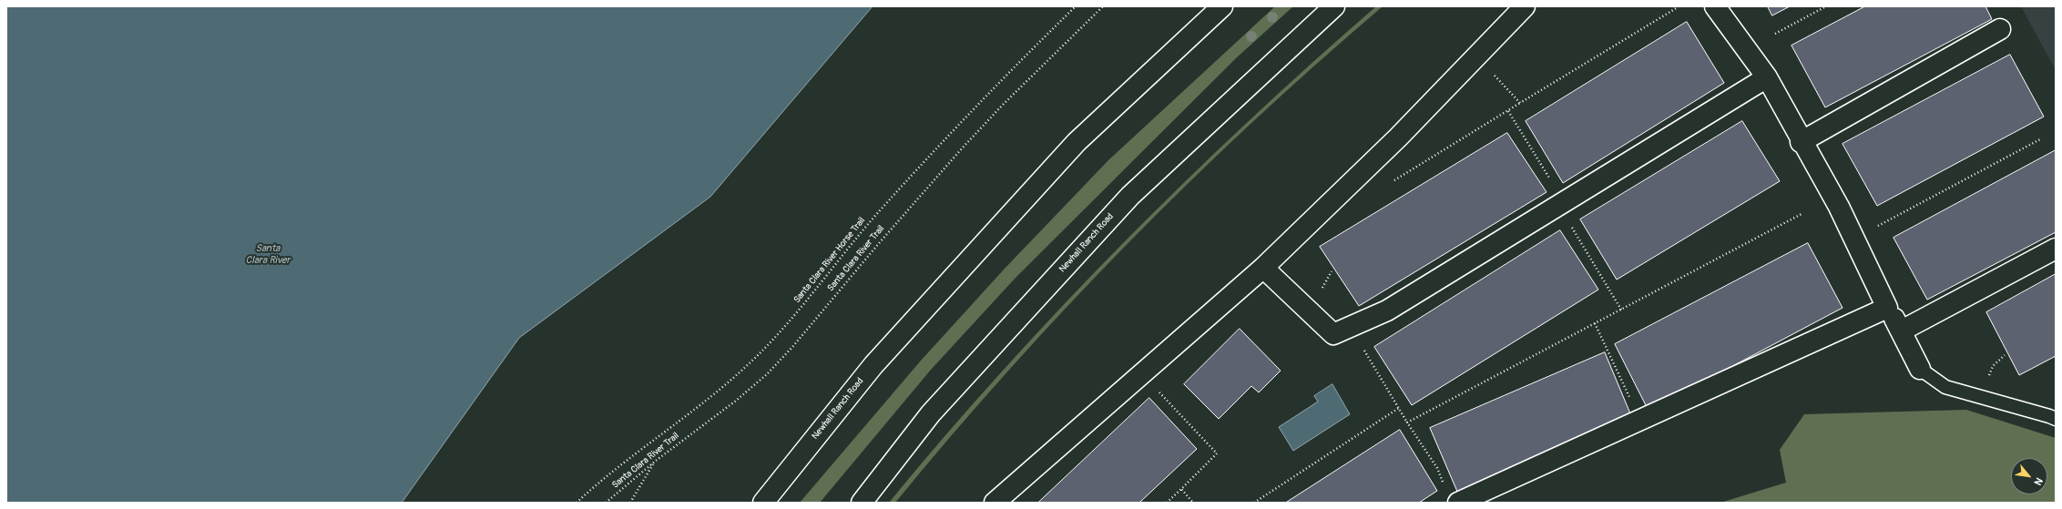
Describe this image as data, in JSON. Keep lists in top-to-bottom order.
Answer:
{
  "streets": {
    "street": ["Newhall Ranch Road"],
    "path": ["Santa Clara River Trail", "Santa Clara River Horse Trail"]
  },
  "water": ["Santa Clara River"],
  "north": "bottom right"
}
